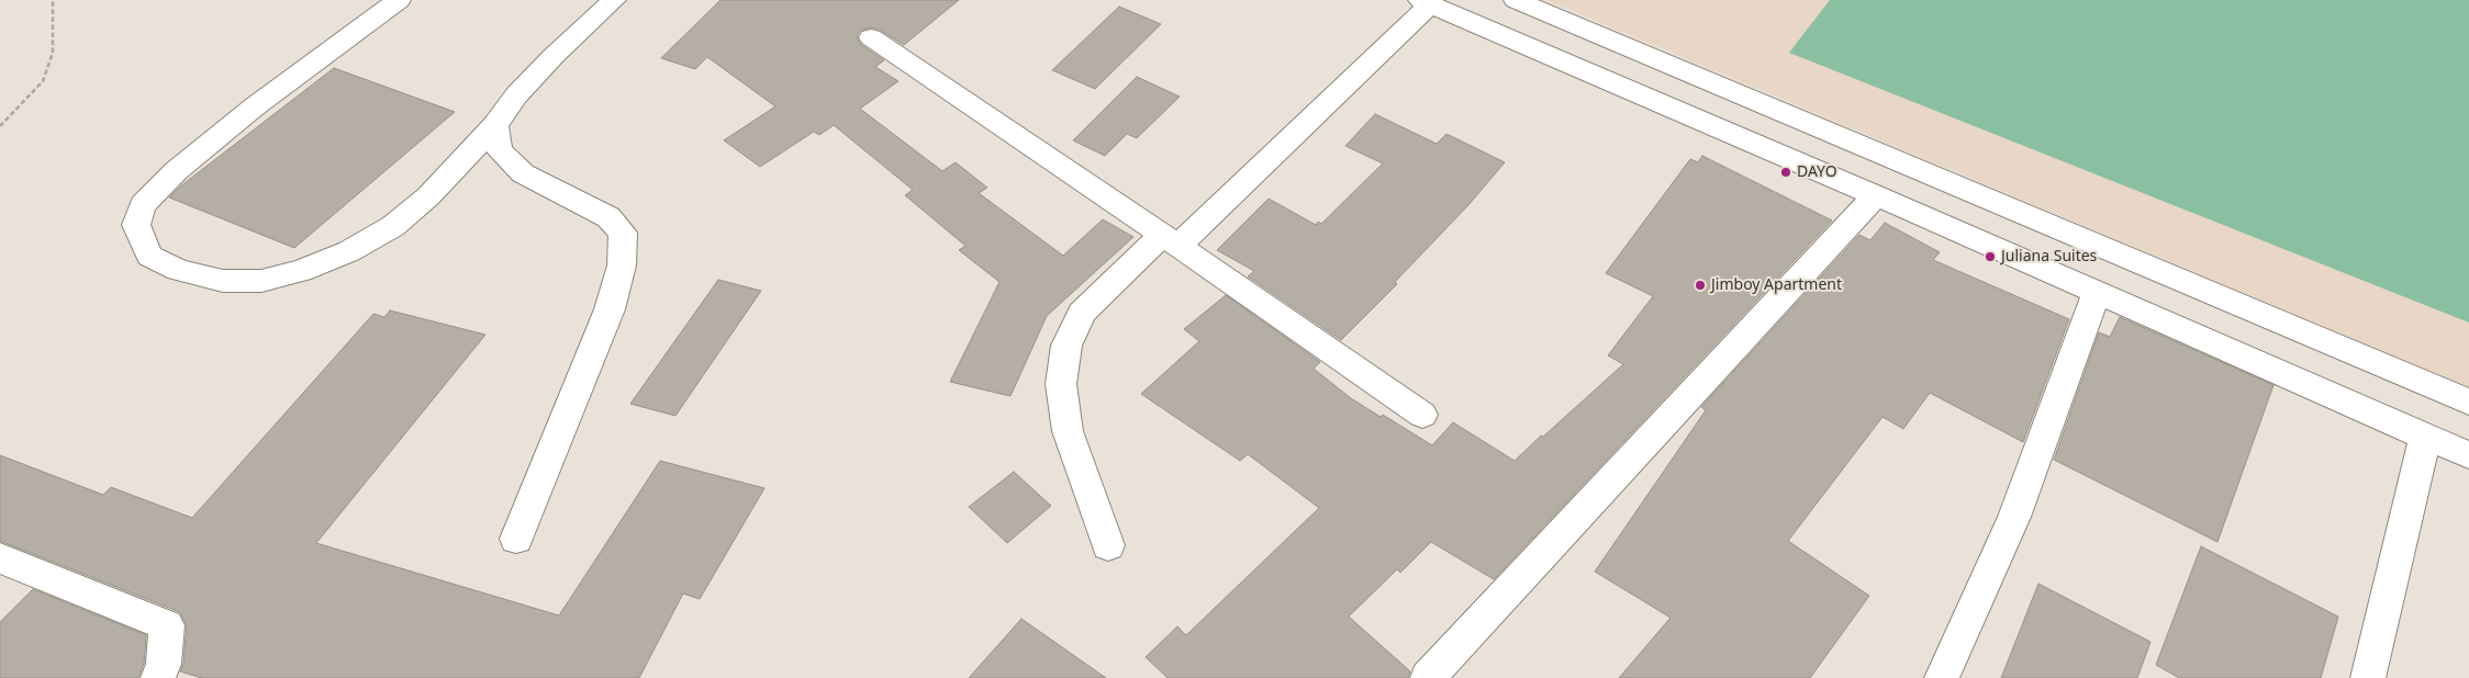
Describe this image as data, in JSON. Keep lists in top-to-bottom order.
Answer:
{
  "places": ["DAYO", "Juliana Suites", "Jimboy Apartment"]
}
